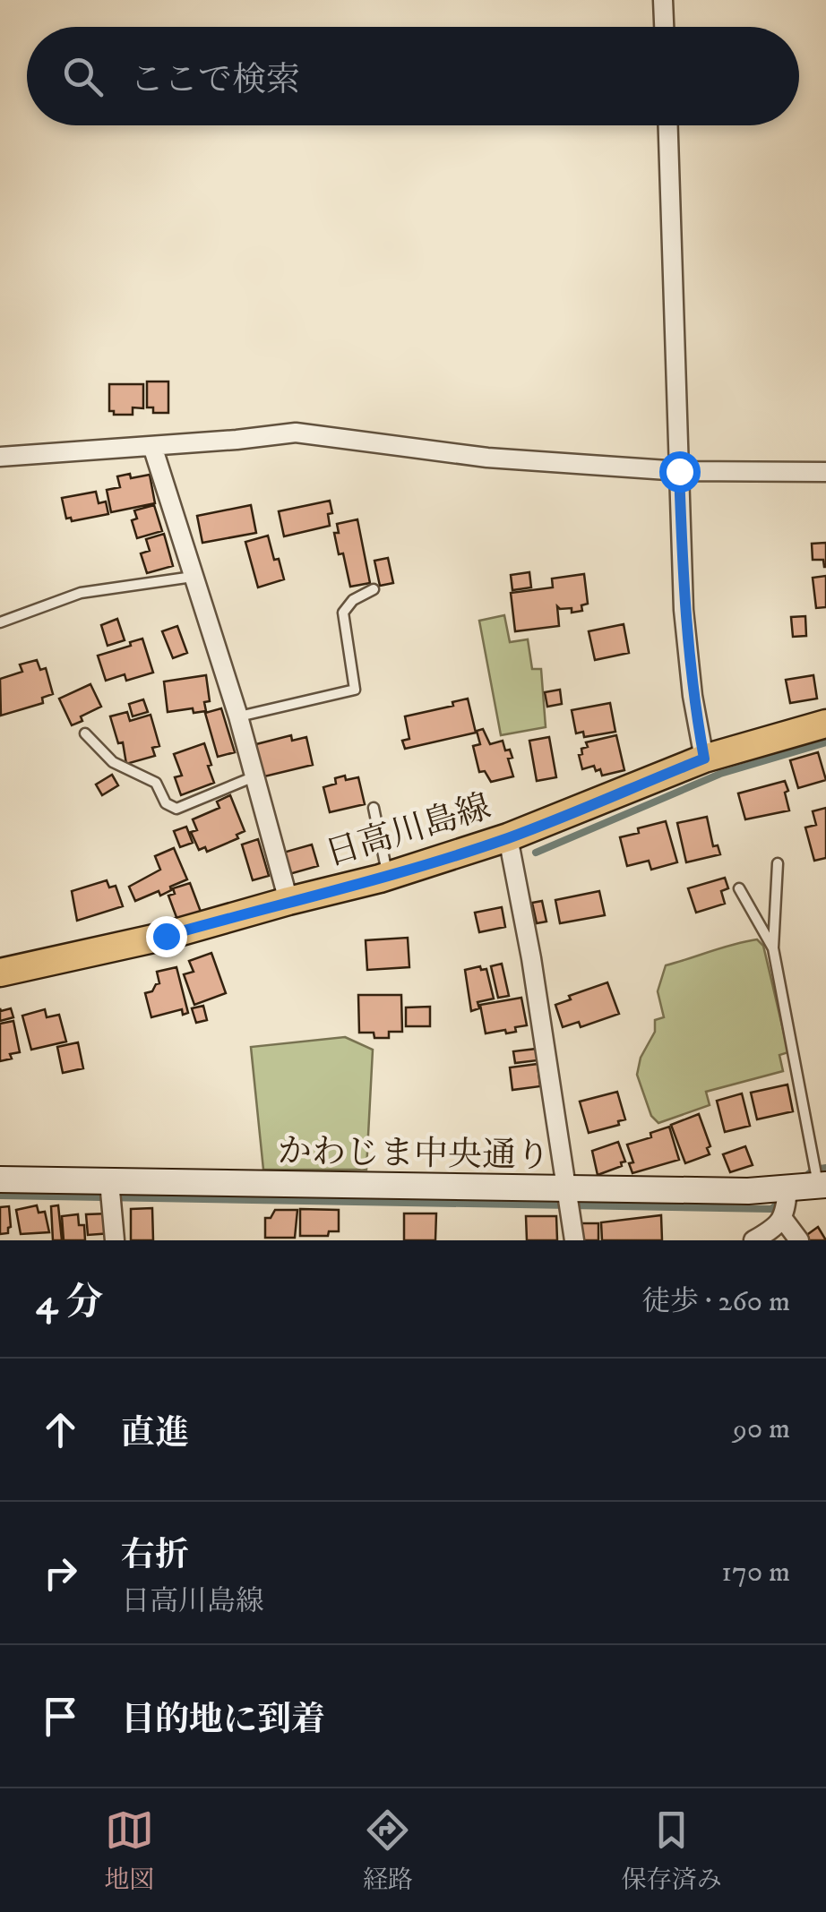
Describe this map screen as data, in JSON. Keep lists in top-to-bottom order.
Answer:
{
  "streets": {
    "main road": ["日高川島線"],
    "street": ["かわじま中央通り"]
  },
  "page": {
    "search": "ここで検索",
    "heading": ["4 分", "徒歩 · 260 m"],
    "list": [
      ["直進", "90 m"],
      ["右折", "日高川島線", "170 m"],
      "目的地に到着"
    ],
    "nav": ["地図", "経路", "保存済み"]
  }
}
